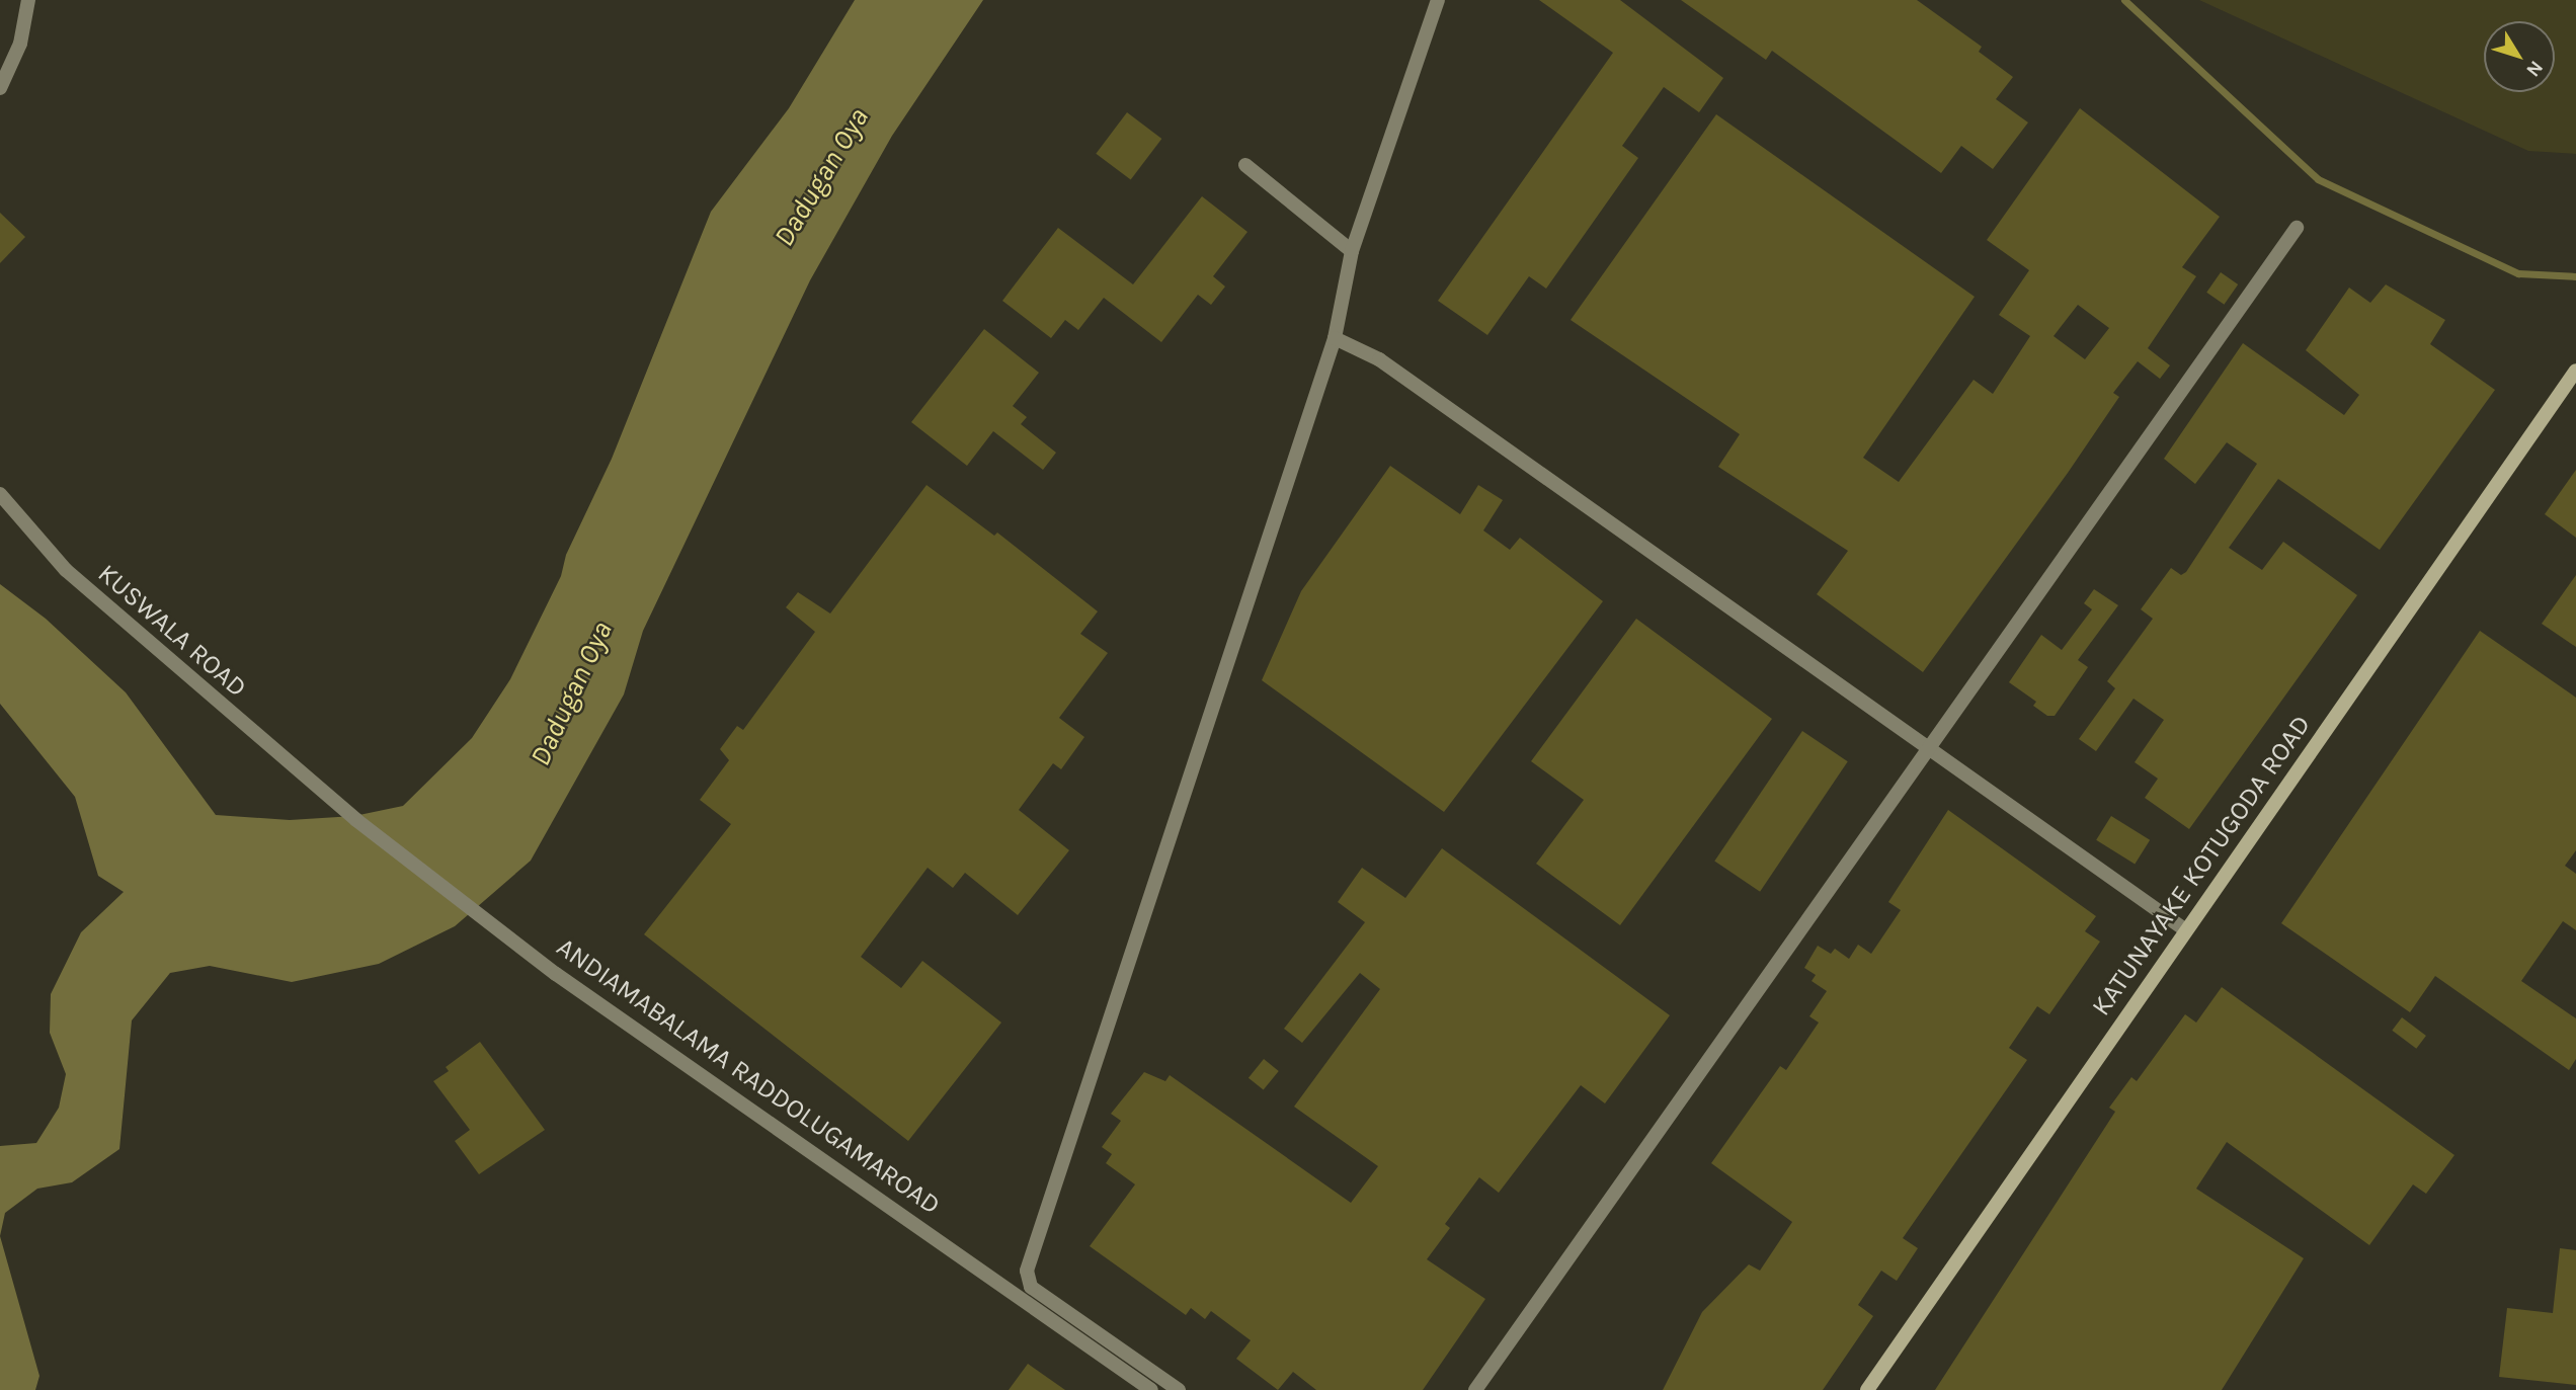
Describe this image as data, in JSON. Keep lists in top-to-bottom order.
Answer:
{
  "streets": {
    "main road": ["KATUNAYAKE KOTUGODA ROAD"],
    "street": ["KUSWALA ROAD", "ANDIAMABALAMA RADDOLUGAMAROAD"]
  },
  "crossings": [
    ["KUSWALA ROAD", "ANDIAMABALAMA RADDOLUGAMAROAD"]
  ],
  "water": ["Dadugan Oya"],
  "north": "bottom right"
}
